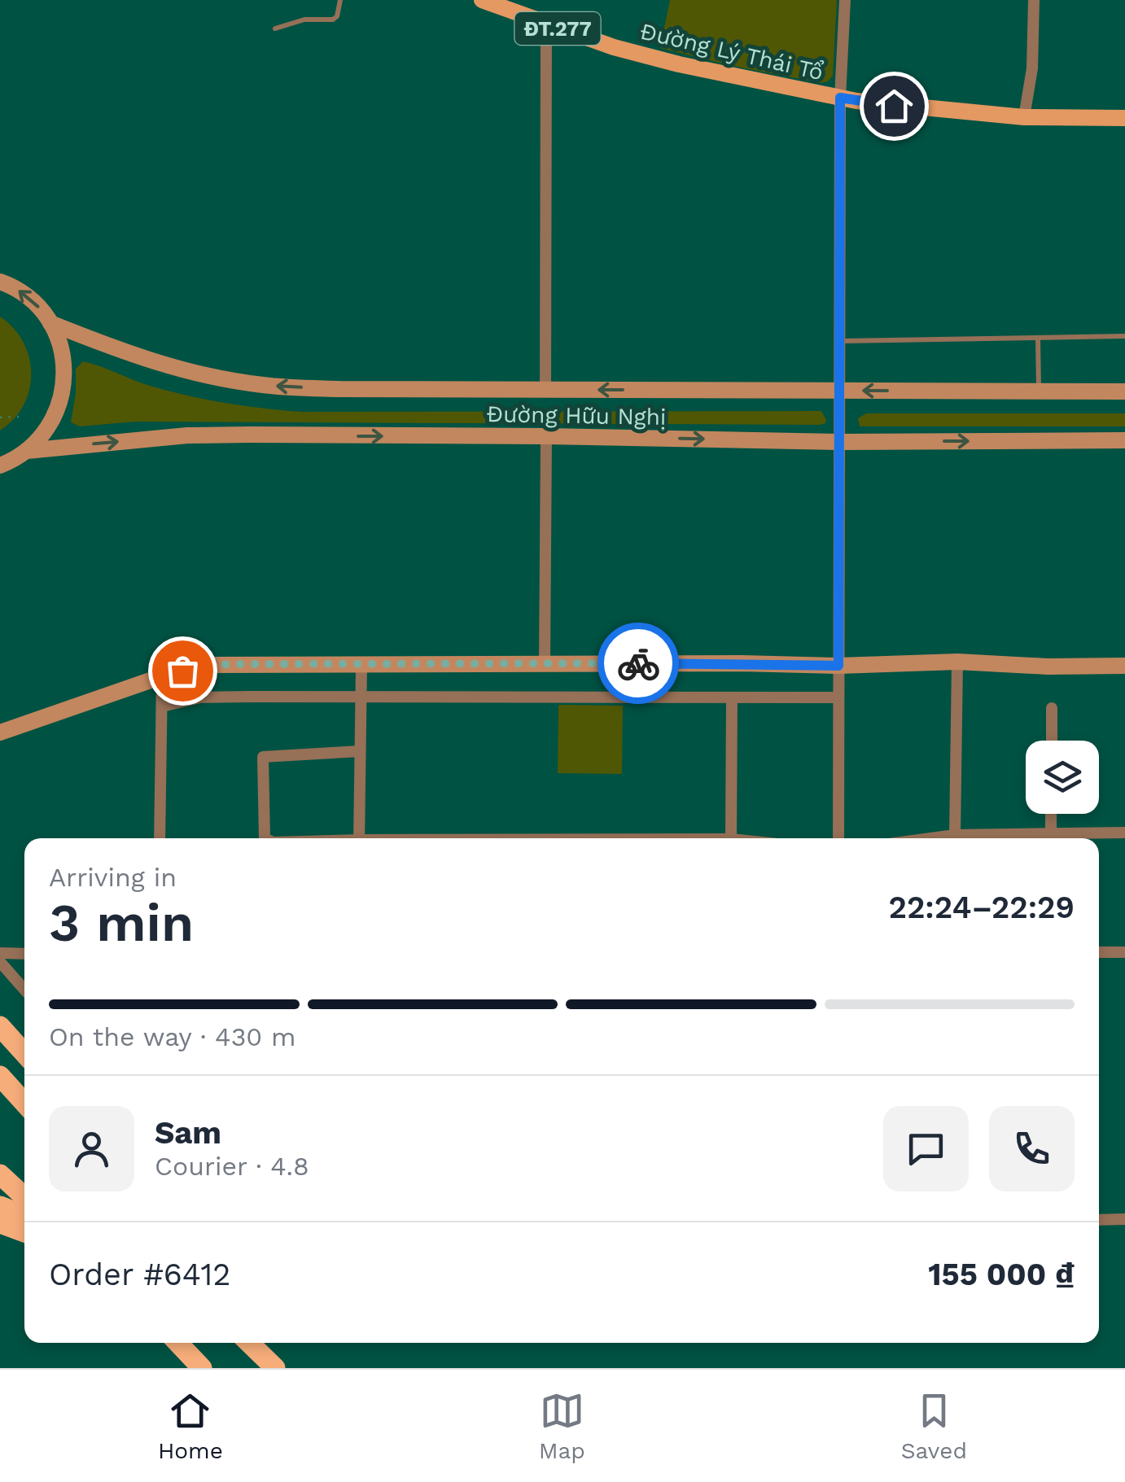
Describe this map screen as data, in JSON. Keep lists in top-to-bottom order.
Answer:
{
  "streets": {
    "main road": ["ĐT.277", "Đường Lý Thái Tổ", "Đường Hữu Nghị"]
  },
  "page": {
    "heading": ["3 min", "Arriving in", "22:24–22:29"],
    "panel": [
      "Sam",
      "Courier · 4.8",
      "Order #6412",
      "155 000 ₫"
    ],
    "bar": "On the way · 430 m",
    "tabs": ["Home", "Map", "Saved"]
  }
}
